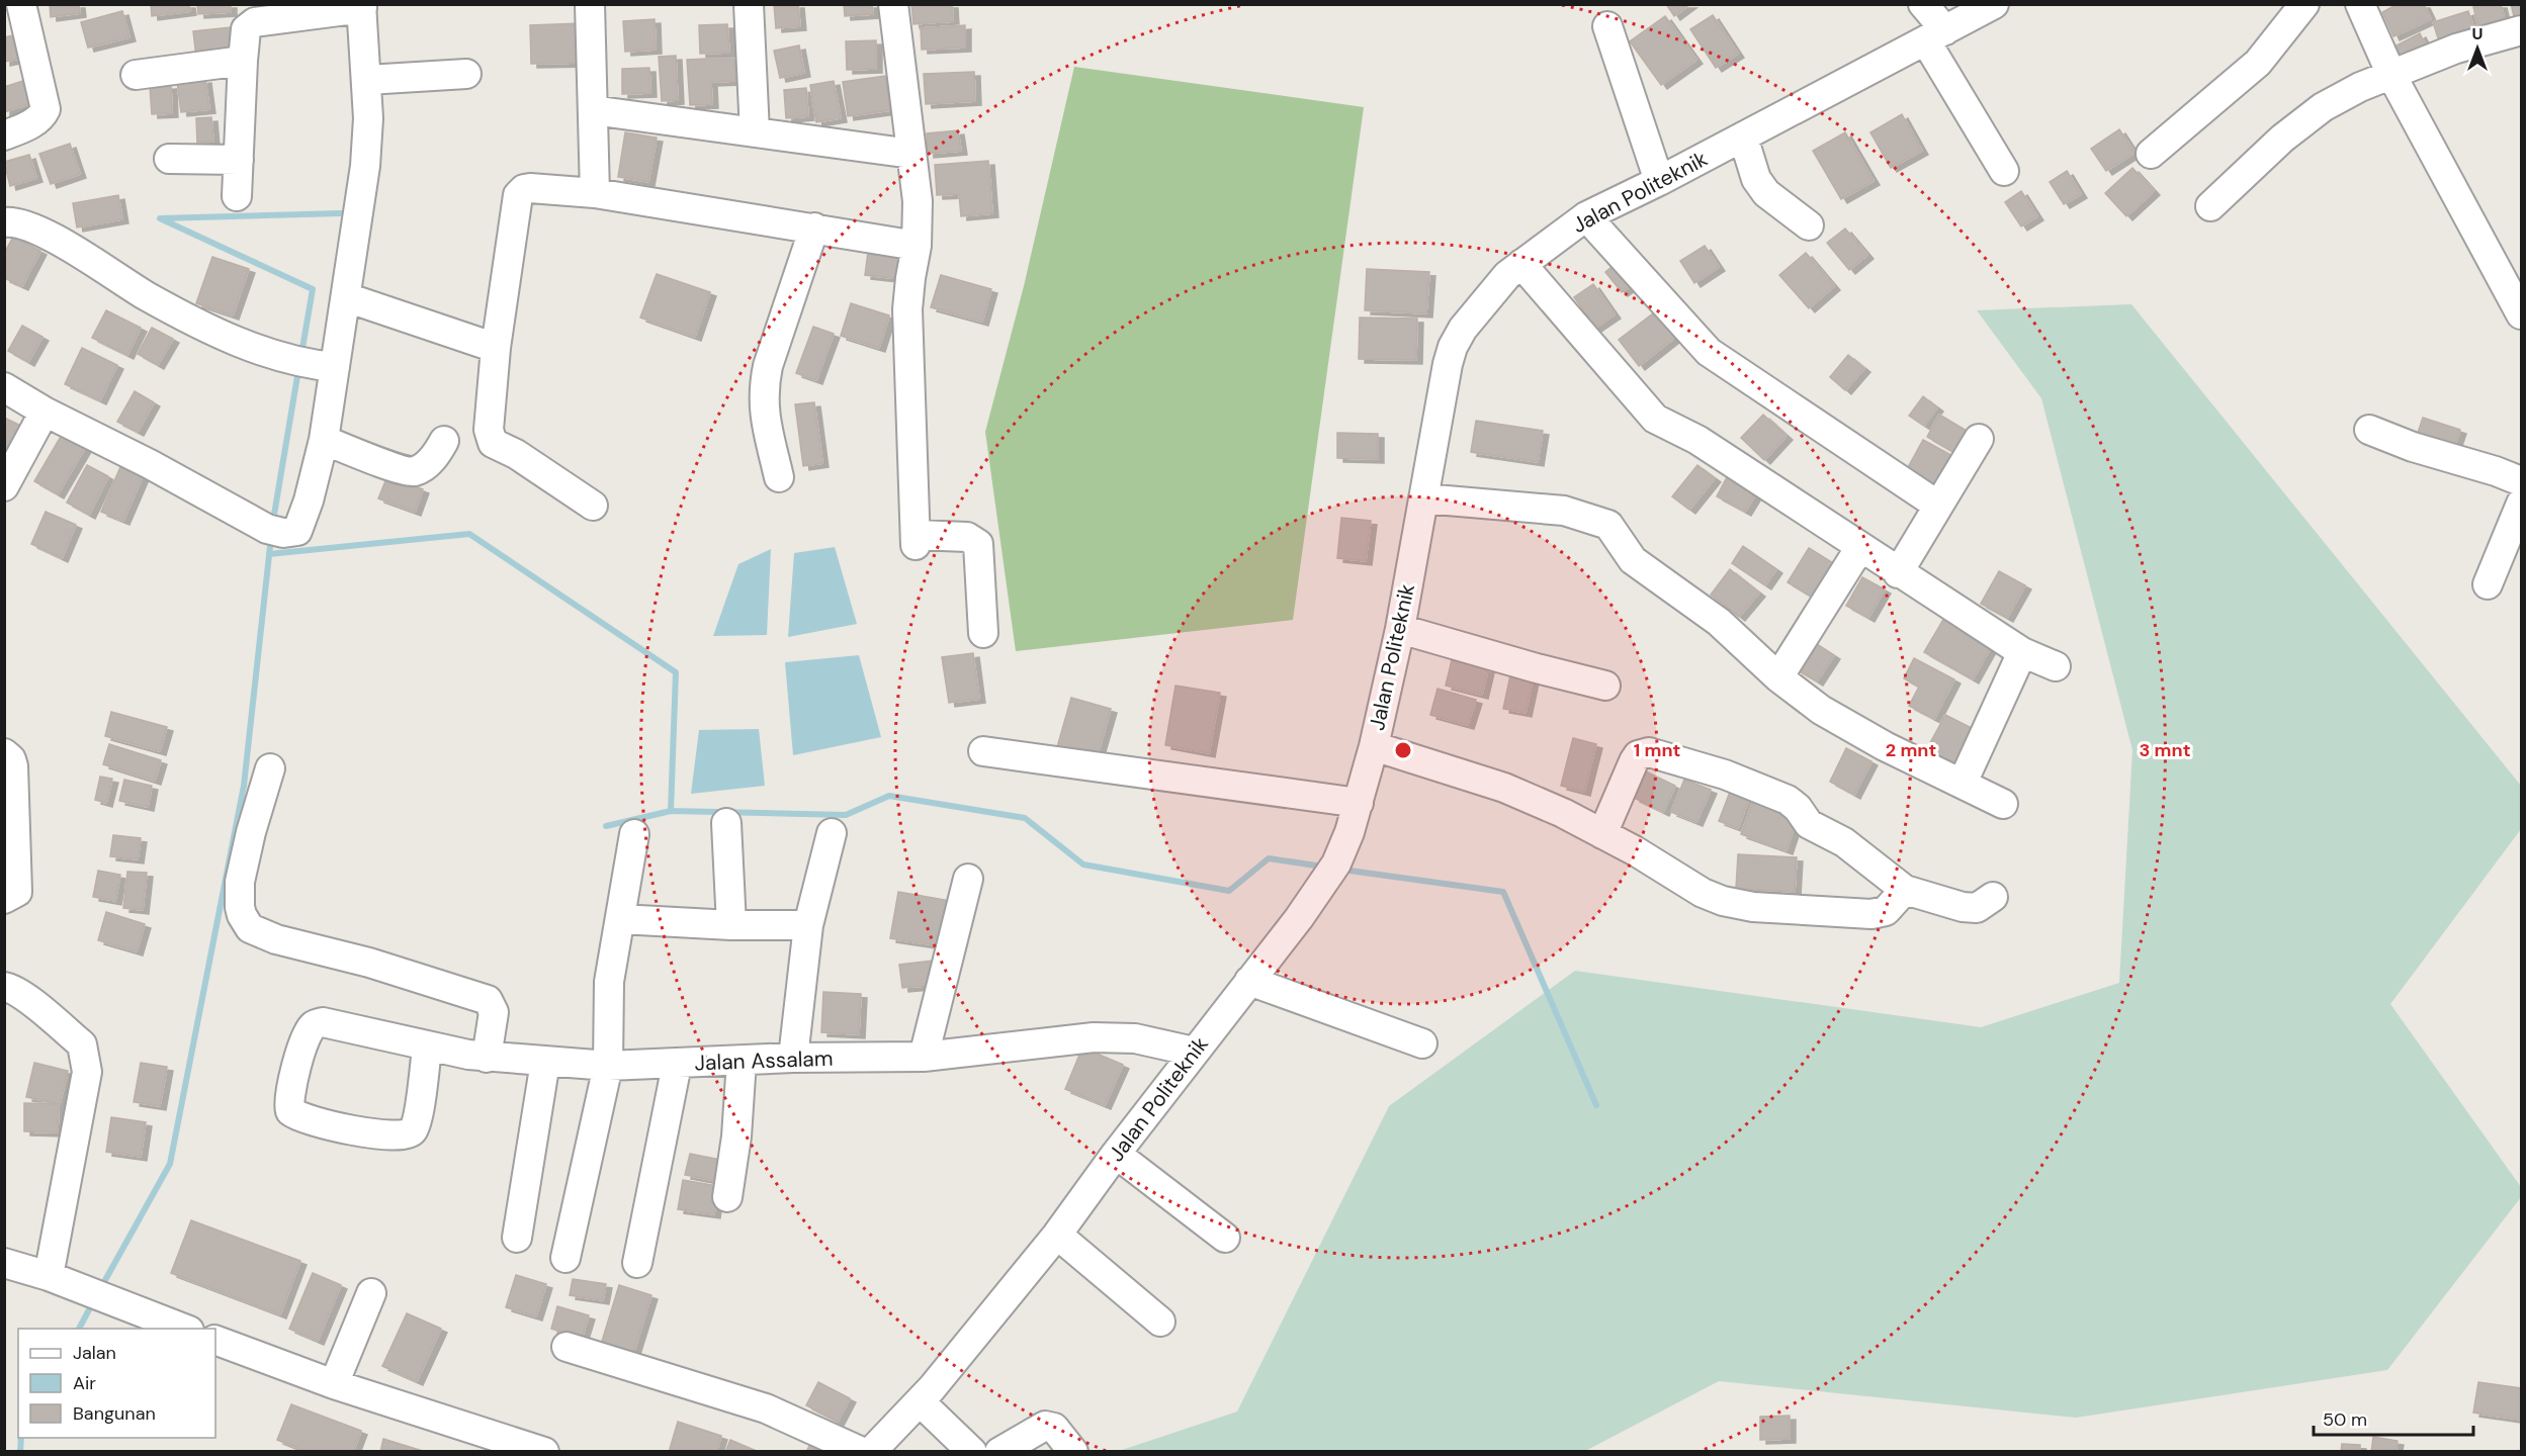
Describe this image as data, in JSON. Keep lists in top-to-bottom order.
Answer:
{
  "streets": {
    "street": ["Jalan Politeknik", "Jalan Assalam"]
  },
  "crossings": [
    ["Jalan Politeknik", "Jalan Assalam"]
  ],
  "legend": ["Jalan", "Air", "Bangunan"],
  "scale_bar": "50 m",
  "north": "top",
  "rings": ["1 mnt", "2 mnt", "3 mnt"]
}
